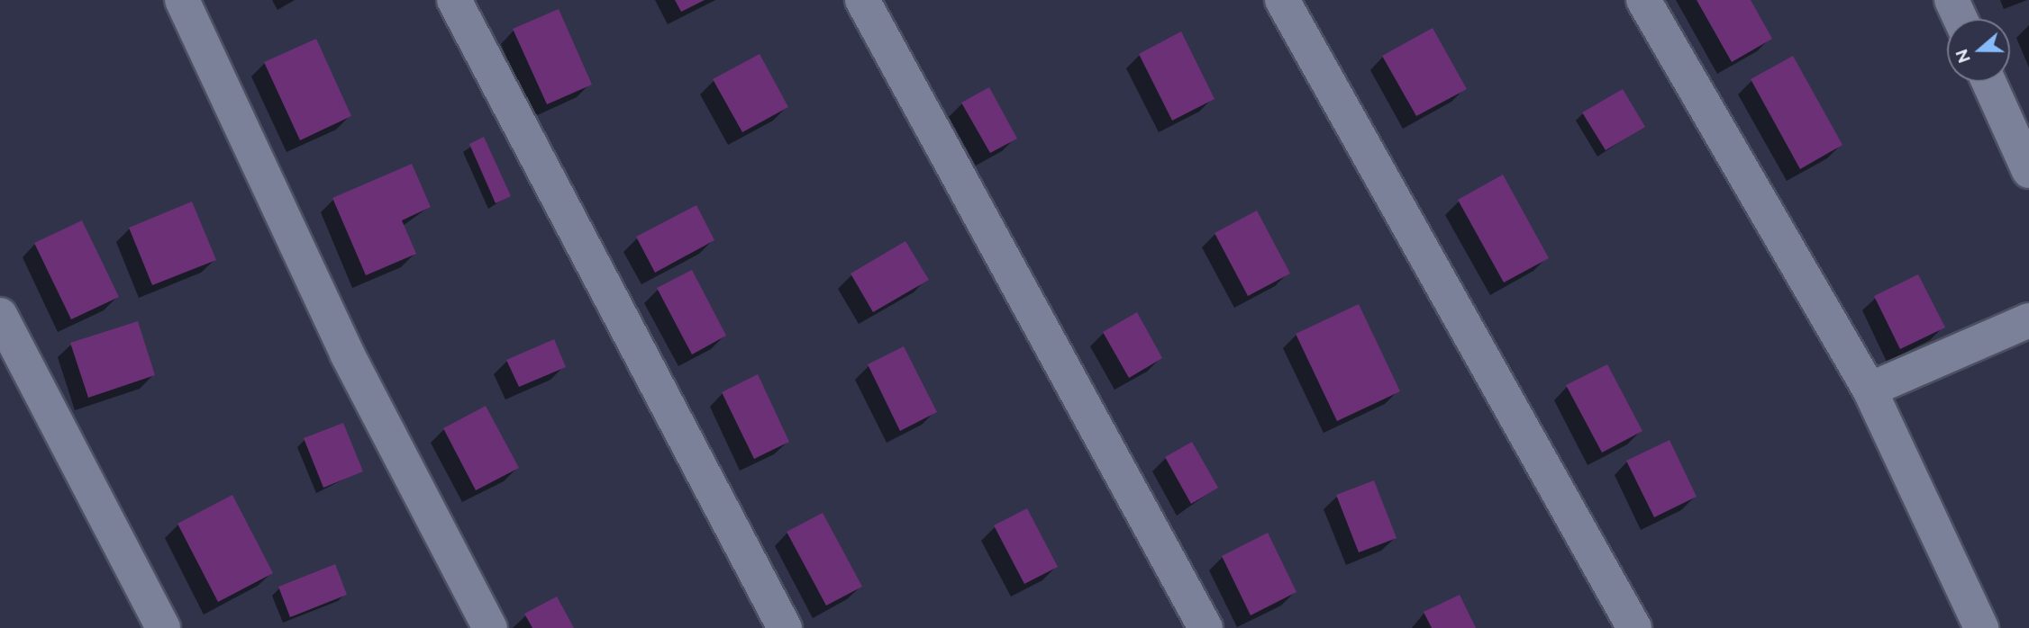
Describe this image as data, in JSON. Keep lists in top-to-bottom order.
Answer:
{
  "north": "left"
}
